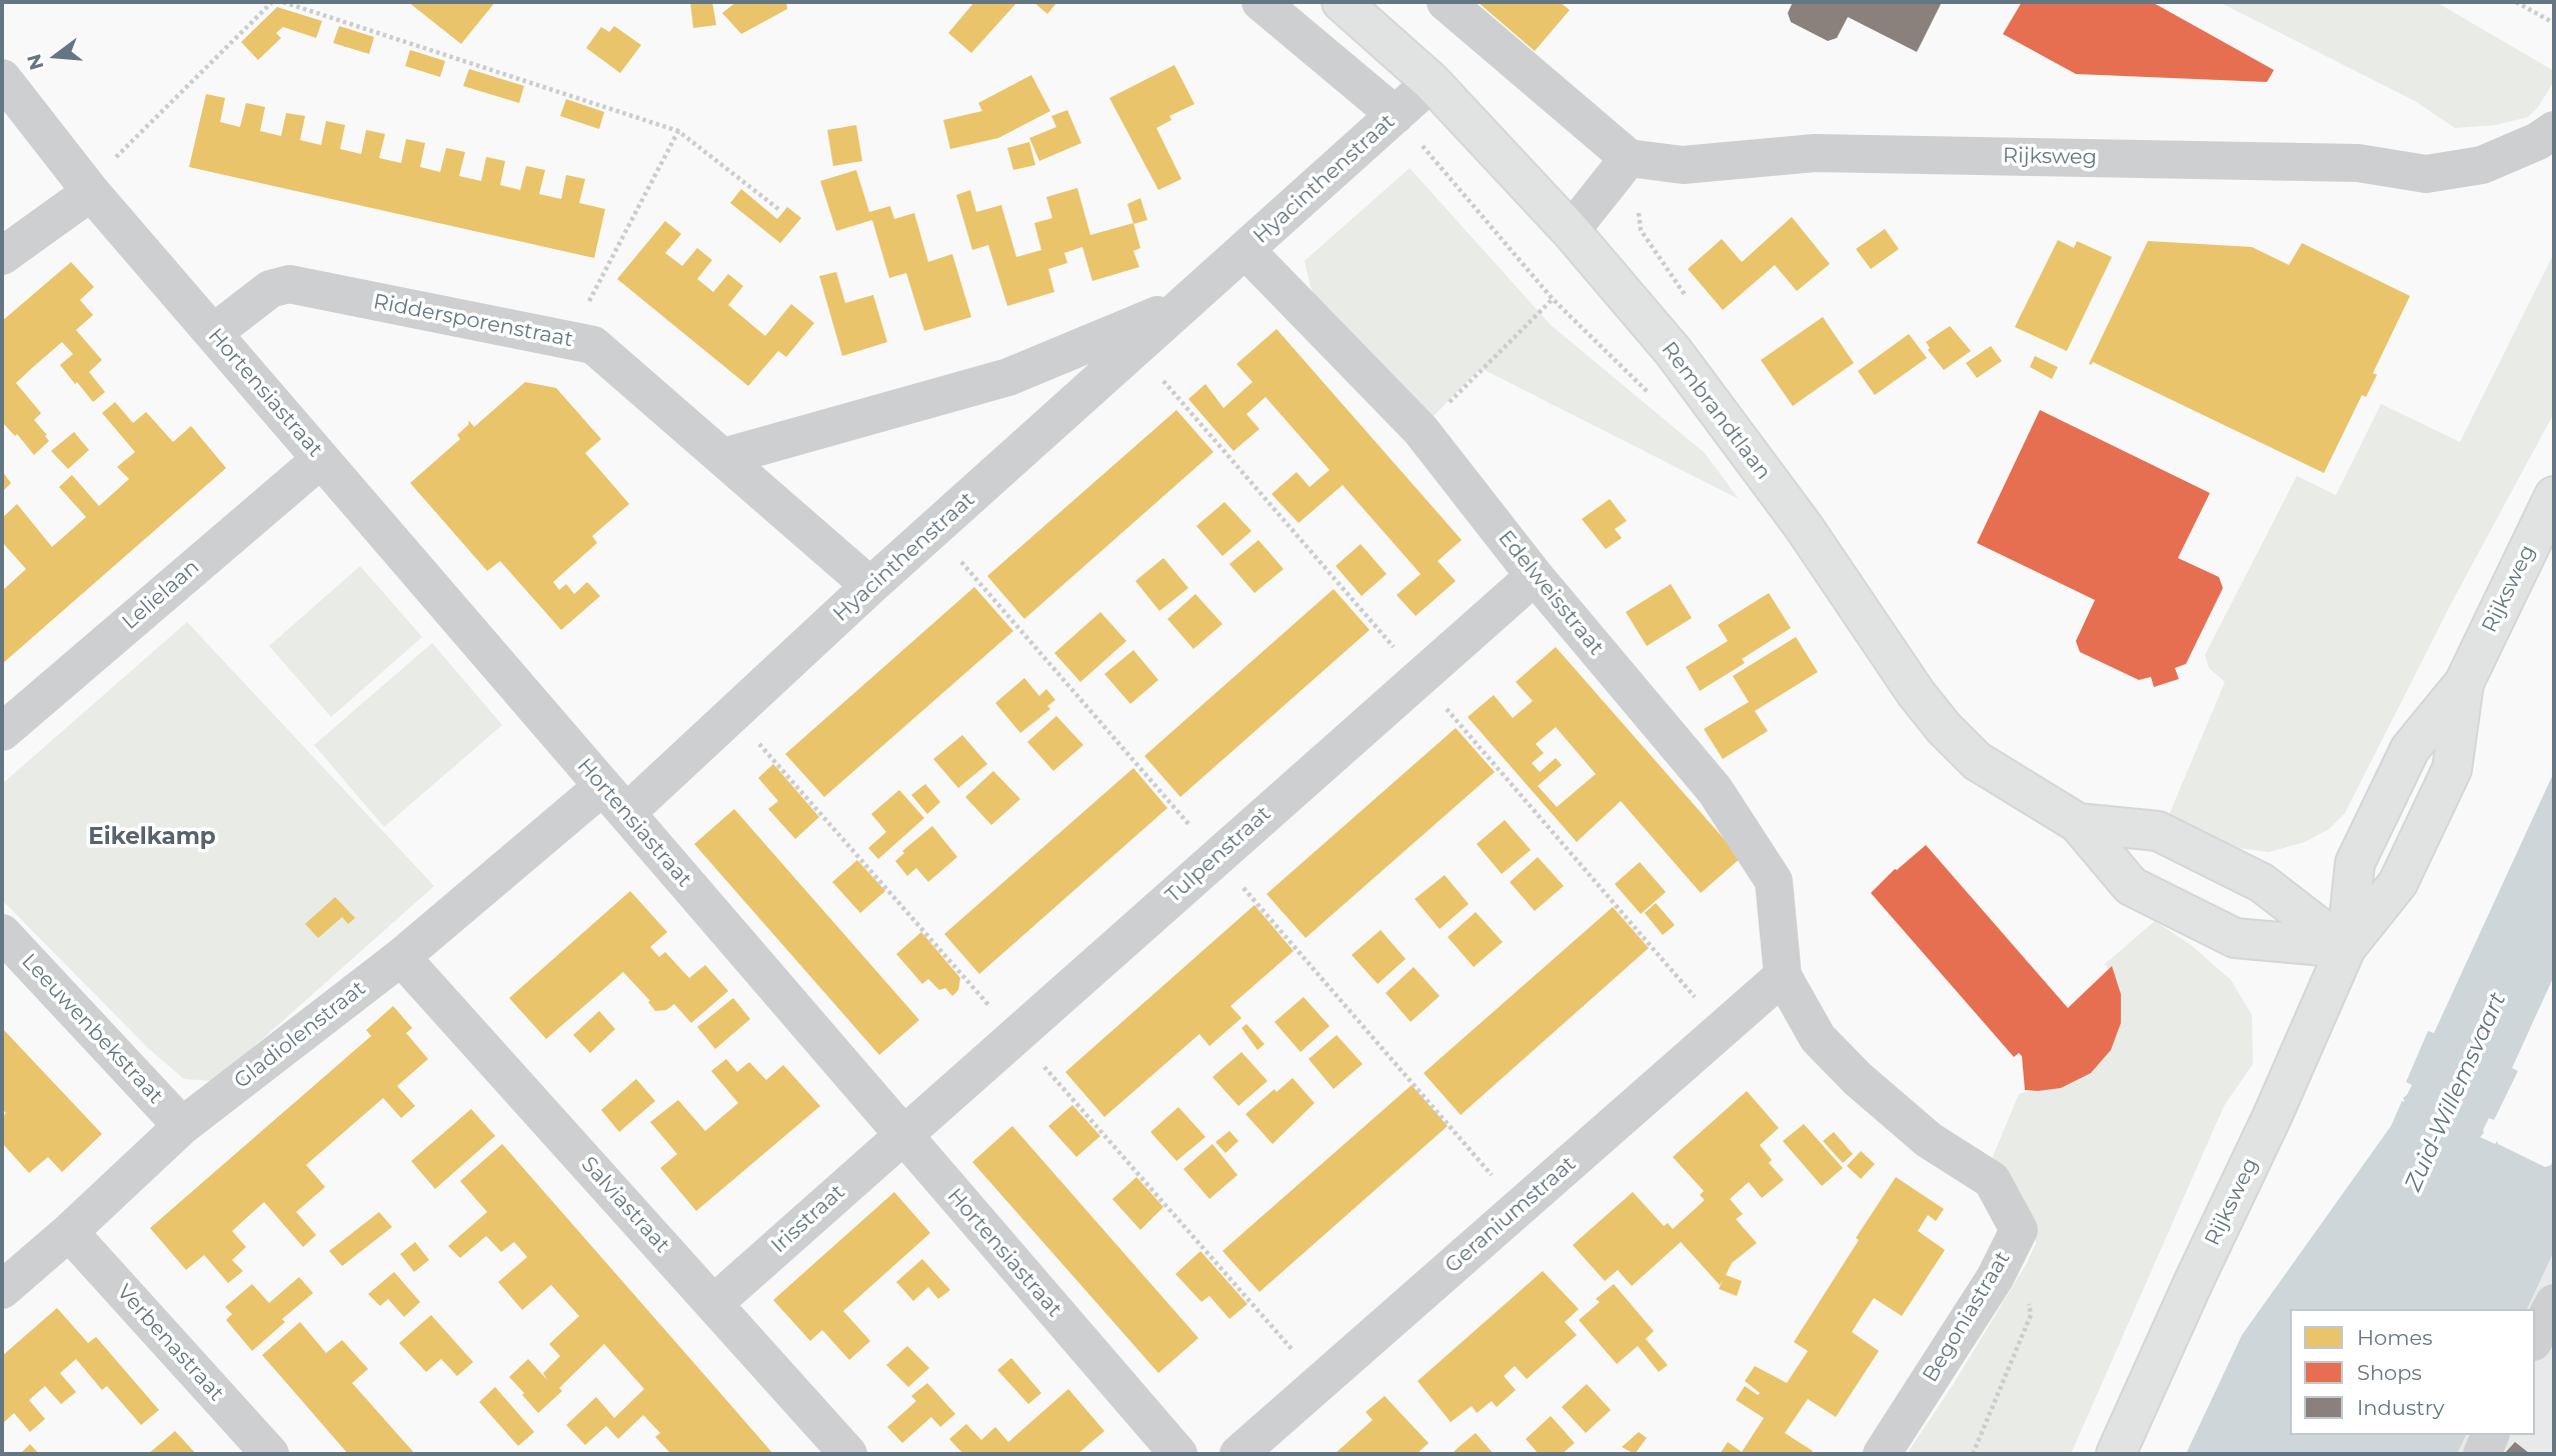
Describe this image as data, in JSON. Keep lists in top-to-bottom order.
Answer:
{
  "streets": {
    "main road": ["Rijksweg", "Rembrandtlaan"],
    "street": [
      "Hyacinthenstraat",
      "Riddersporenstraat",
      "Hortensiastraat",
      "Edelweisstraat",
      "Lelielaan",
      "Tulpenstraat",
      "Leeuwenbekstraat",
      "Gladiolenstraat",
      "Salviastraat",
      "Geraniumstraat",
      "Irisstraat",
      "Begoniastraat",
      "Verbenastraat"
    ]
  },
  "crossings": [
    ["Rijksweg", "Rembrandtlaan"],
    ["Hyacinthenstraat", "Riddersporenstraat"],
    ["Hyacinthenstraat", "Hortensiastraat"],
    ["Hyacinthenstraat", "Rembrandtlaan"],
    ["Hyacinthenstraat", "Edelweisstraat"],
    ["Hyacinthenstraat", "Gladiolenstraat"],
    ["Riddersporenstraat", "Hortensiastraat"],
    ["Hortensiastraat", "Lelielaan"],
    ["Hortensiastraat", "Tulpenstraat"],
    ["Hortensiastraat", "Gladiolenstraat"],
    ["Hortensiastraat", "Irisstraat"],
    ["Edelweisstraat", "Tulpenstraat"],
    ["Edelweisstraat", "Geraniumstraat"],
    ["Edelweisstraat", "Begoniastraat"],
    ["Tulpenstraat", "Irisstraat"],
    ["Leeuwenbekstraat", "Gladiolenstraat"],
    ["Gladiolenstraat", "Salviastraat"],
    ["Gladiolenstraat", "Verbenastraat"],
    ["Salviastraat", "Irisstraat"],
    ["Geraniumstraat", "Begoniastraat"]
  ],
  "districts": ["Eikelkamp"],
  "water": ["Zuid-Willemsvaart"],
  "legend": ["Homes", "Shops", "Industry"],
  "north": "left"
}
